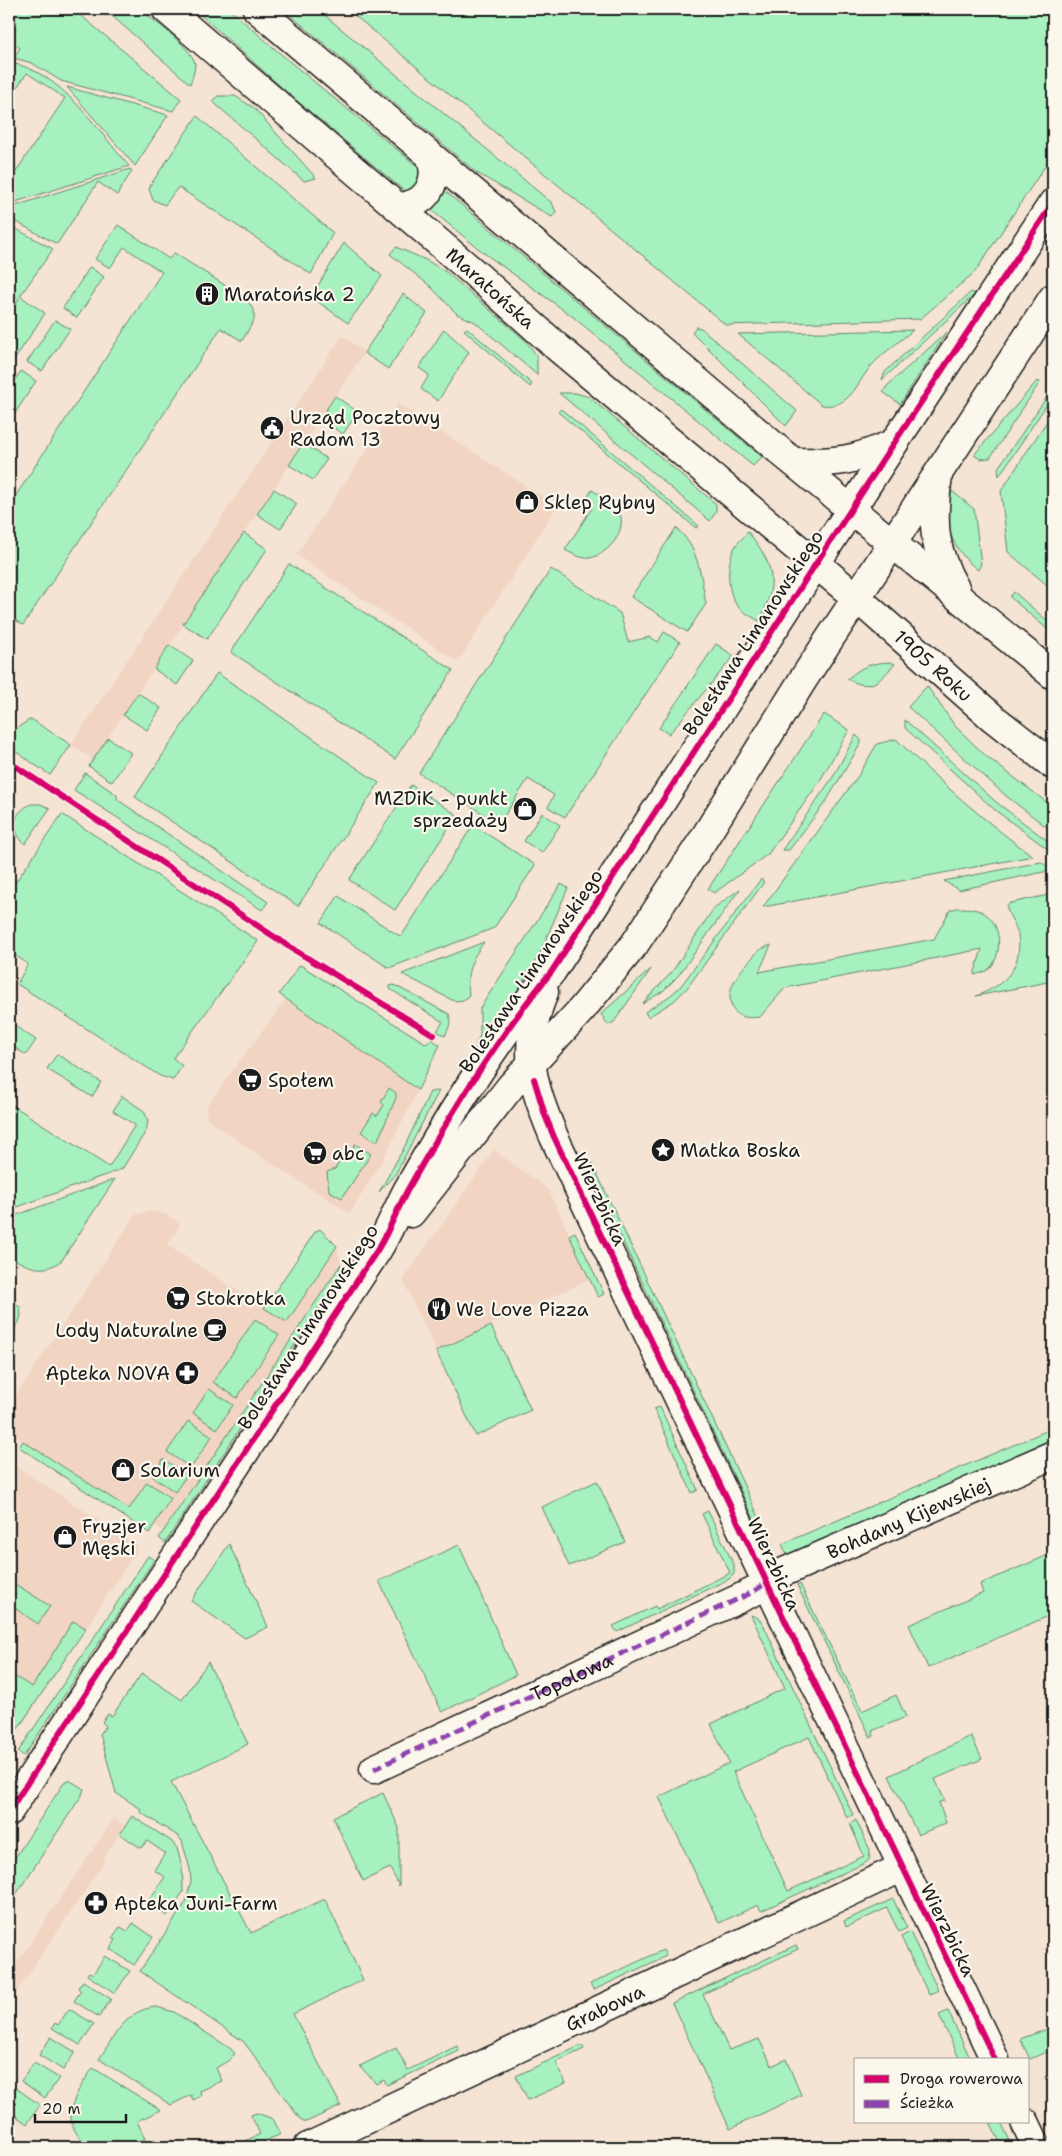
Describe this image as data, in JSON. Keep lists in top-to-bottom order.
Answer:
{
  "streets": {
    "street": [
      "Maratońska",
      "Bolesława Limanowskiego",
      "1905 Roku",
      "Wierzbicka",
      "Bohdany Kijewskiej",
      "Topolowa",
      "Grabowa"
    ]
  },
  "crossings": [
    ["Maratońska", "Bolesława Limanowskiego"],
    ["Maratońska", "1905 Roku"],
    ["Bolesława Limanowskiego", "1905 Roku"],
    ["Bolesława Limanowskiego", "Wierzbicka"],
    ["Wierzbicka", "Bohdany Kijewskiej"],
    ["Wierzbicka", "Topolowa"],
    ["Wierzbicka", "Grabowa"],
    ["Bohdany Kijewskiej", "Topolowa"]
  ],
  "places": {
    "building": ["Maratońska 2"],
    "public building": ["Urząd Pocztowy Radom 13"],
    "shop": [
      "Sklep Rybny",
      "MZDiK - punkt sprzedaży",
      "Solarium",
      "Fryzjer Męski"
    ],
    "supermarket": ["Społem", "abc", "Stokrotka"],
    "place": ["Matka Boska"],
    "restaurant": ["We Love Pizza"],
    "cafe": ["Lody Naturalne"],
    "pharmacy": ["Apteka NOVA", "Apteka Juni-Farm"]
  },
  "legend": ["Droga rowerowa", "Ścieżka"],
  "scale_bar": "20 m"
}
